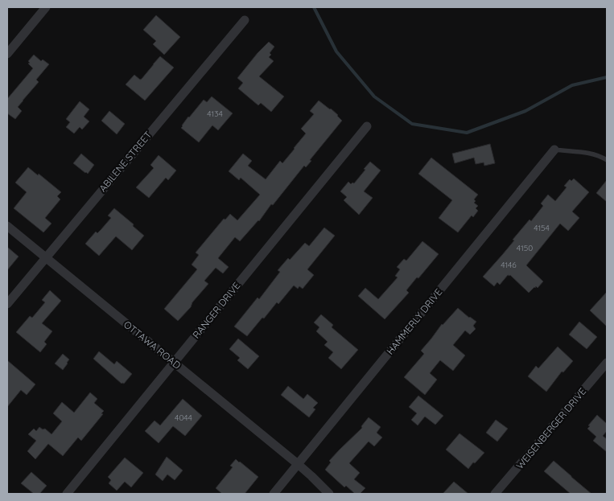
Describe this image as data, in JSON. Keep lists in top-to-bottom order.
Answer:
{
  "streets": {
    "street": [
      "ABILENE STREET",
      "RANGER DRIVE",
      "HAMMERLY DRIVE",
      "OTTAWA ROAD",
      "WEISENBERGER DRIVE"
    ]
  },
  "crossings": [
    ["ABILENE STREET", "OTTAWA ROAD"],
    ["RANGER DRIVE", "OTTAWA ROAD"],
    ["HAMMERLY DRIVE", "OTTAWA ROAD"]
  ],
  "house_numbers": [
    "4134",
    "4154",
    "4150",
    "4146",
    "4044"
  ]
}
